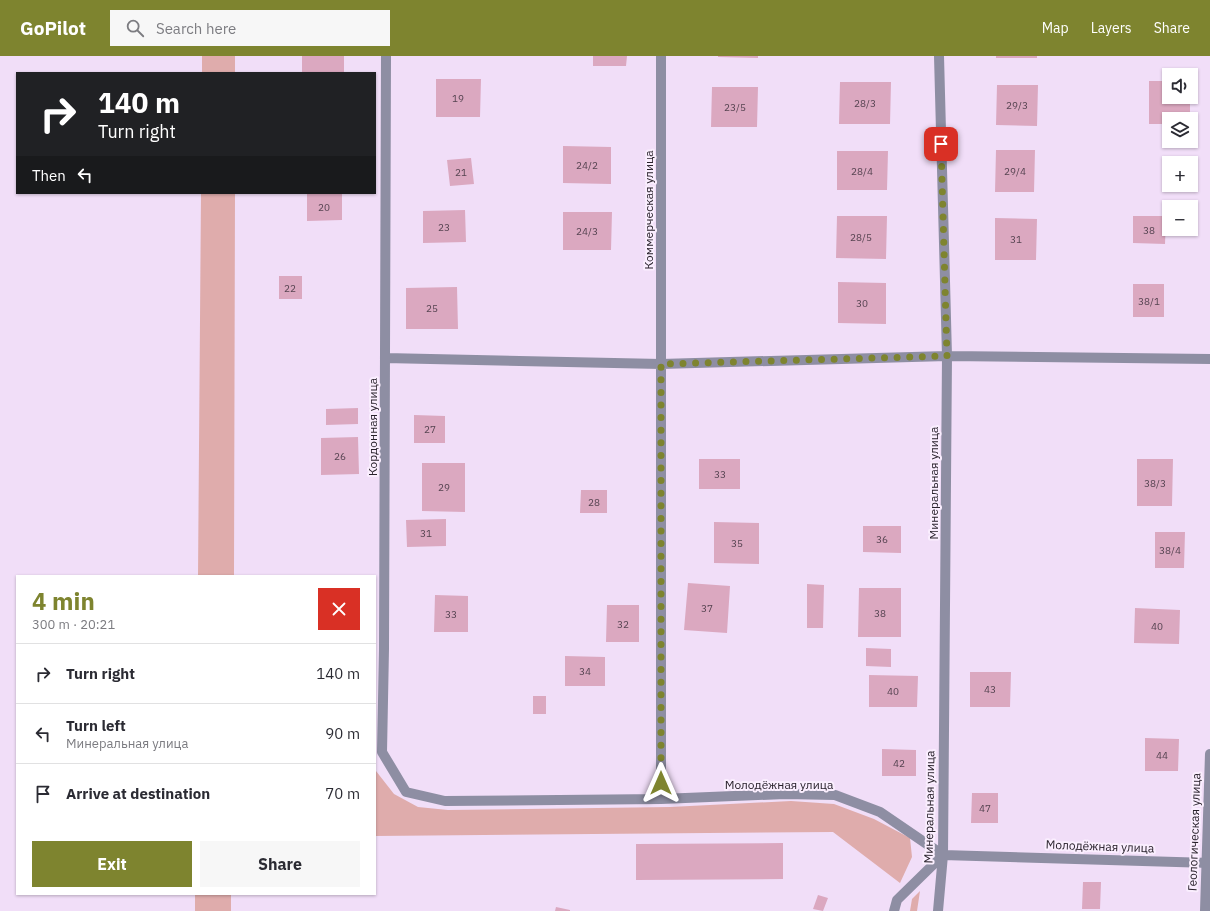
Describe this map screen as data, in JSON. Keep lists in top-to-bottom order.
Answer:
{
  "streets": {
    "street": [
      "Коммерческая улица",
      "Кордонная улица",
      "Минеральная улица",
      "Молодёжная улица",
      "Геологическая улица"
    ]
  },
  "crossings": [
    ["Коммерческая улица", "Молодёжная улица"],
    ["Кордонная улица", "Молодёжная улица"],
    ["Минеральная улица", "Молодёжная улица"],
    ["Молодёжная улица", "Геологическая улица"]
  ],
  "house_numbers": [
    "19",
    "28/3",
    "29/3",
    "23/5",
    "24/2",
    "28/4",
    "29/4",
    "21",
    "20",
    "23",
    "38",
    "24/3",
    "28/5",
    "31",
    "22",
    "38/1",
    "30",
    "25",
    "27",
    "26",
    "33",
    "38/3",
    "29",
    "28",
    "31",
    "36",
    "35",
    "38/4",
    "37",
    "38",
    "33",
    "32",
    "40",
    "34",
    "43",
    "40",
    "44",
    "42",
    "47"
  ],
  "page": {
    "header": "GoPilot",
    "search": "Search here",
    "nav": ["Map", "Layers", "Share"],
    "map_buttons": ["+", "−"],
    "turn": ["140 m", "Turn right"],
    "then": "Then",
    "heading": ["4 min", "300 m · 20:21"],
    "list": [
      {
        "name": "Turn right",
        "value": "140 m"
      },
      {
        "name": "Turn left",
        "note": "Минеральная улица",
        "value": "90 m"
      },
      {
        "name": "Arrive at destination",
        "value": "70 m"
      }
    ],
    "buttons": ["Exit", "Share"]
  }
}
